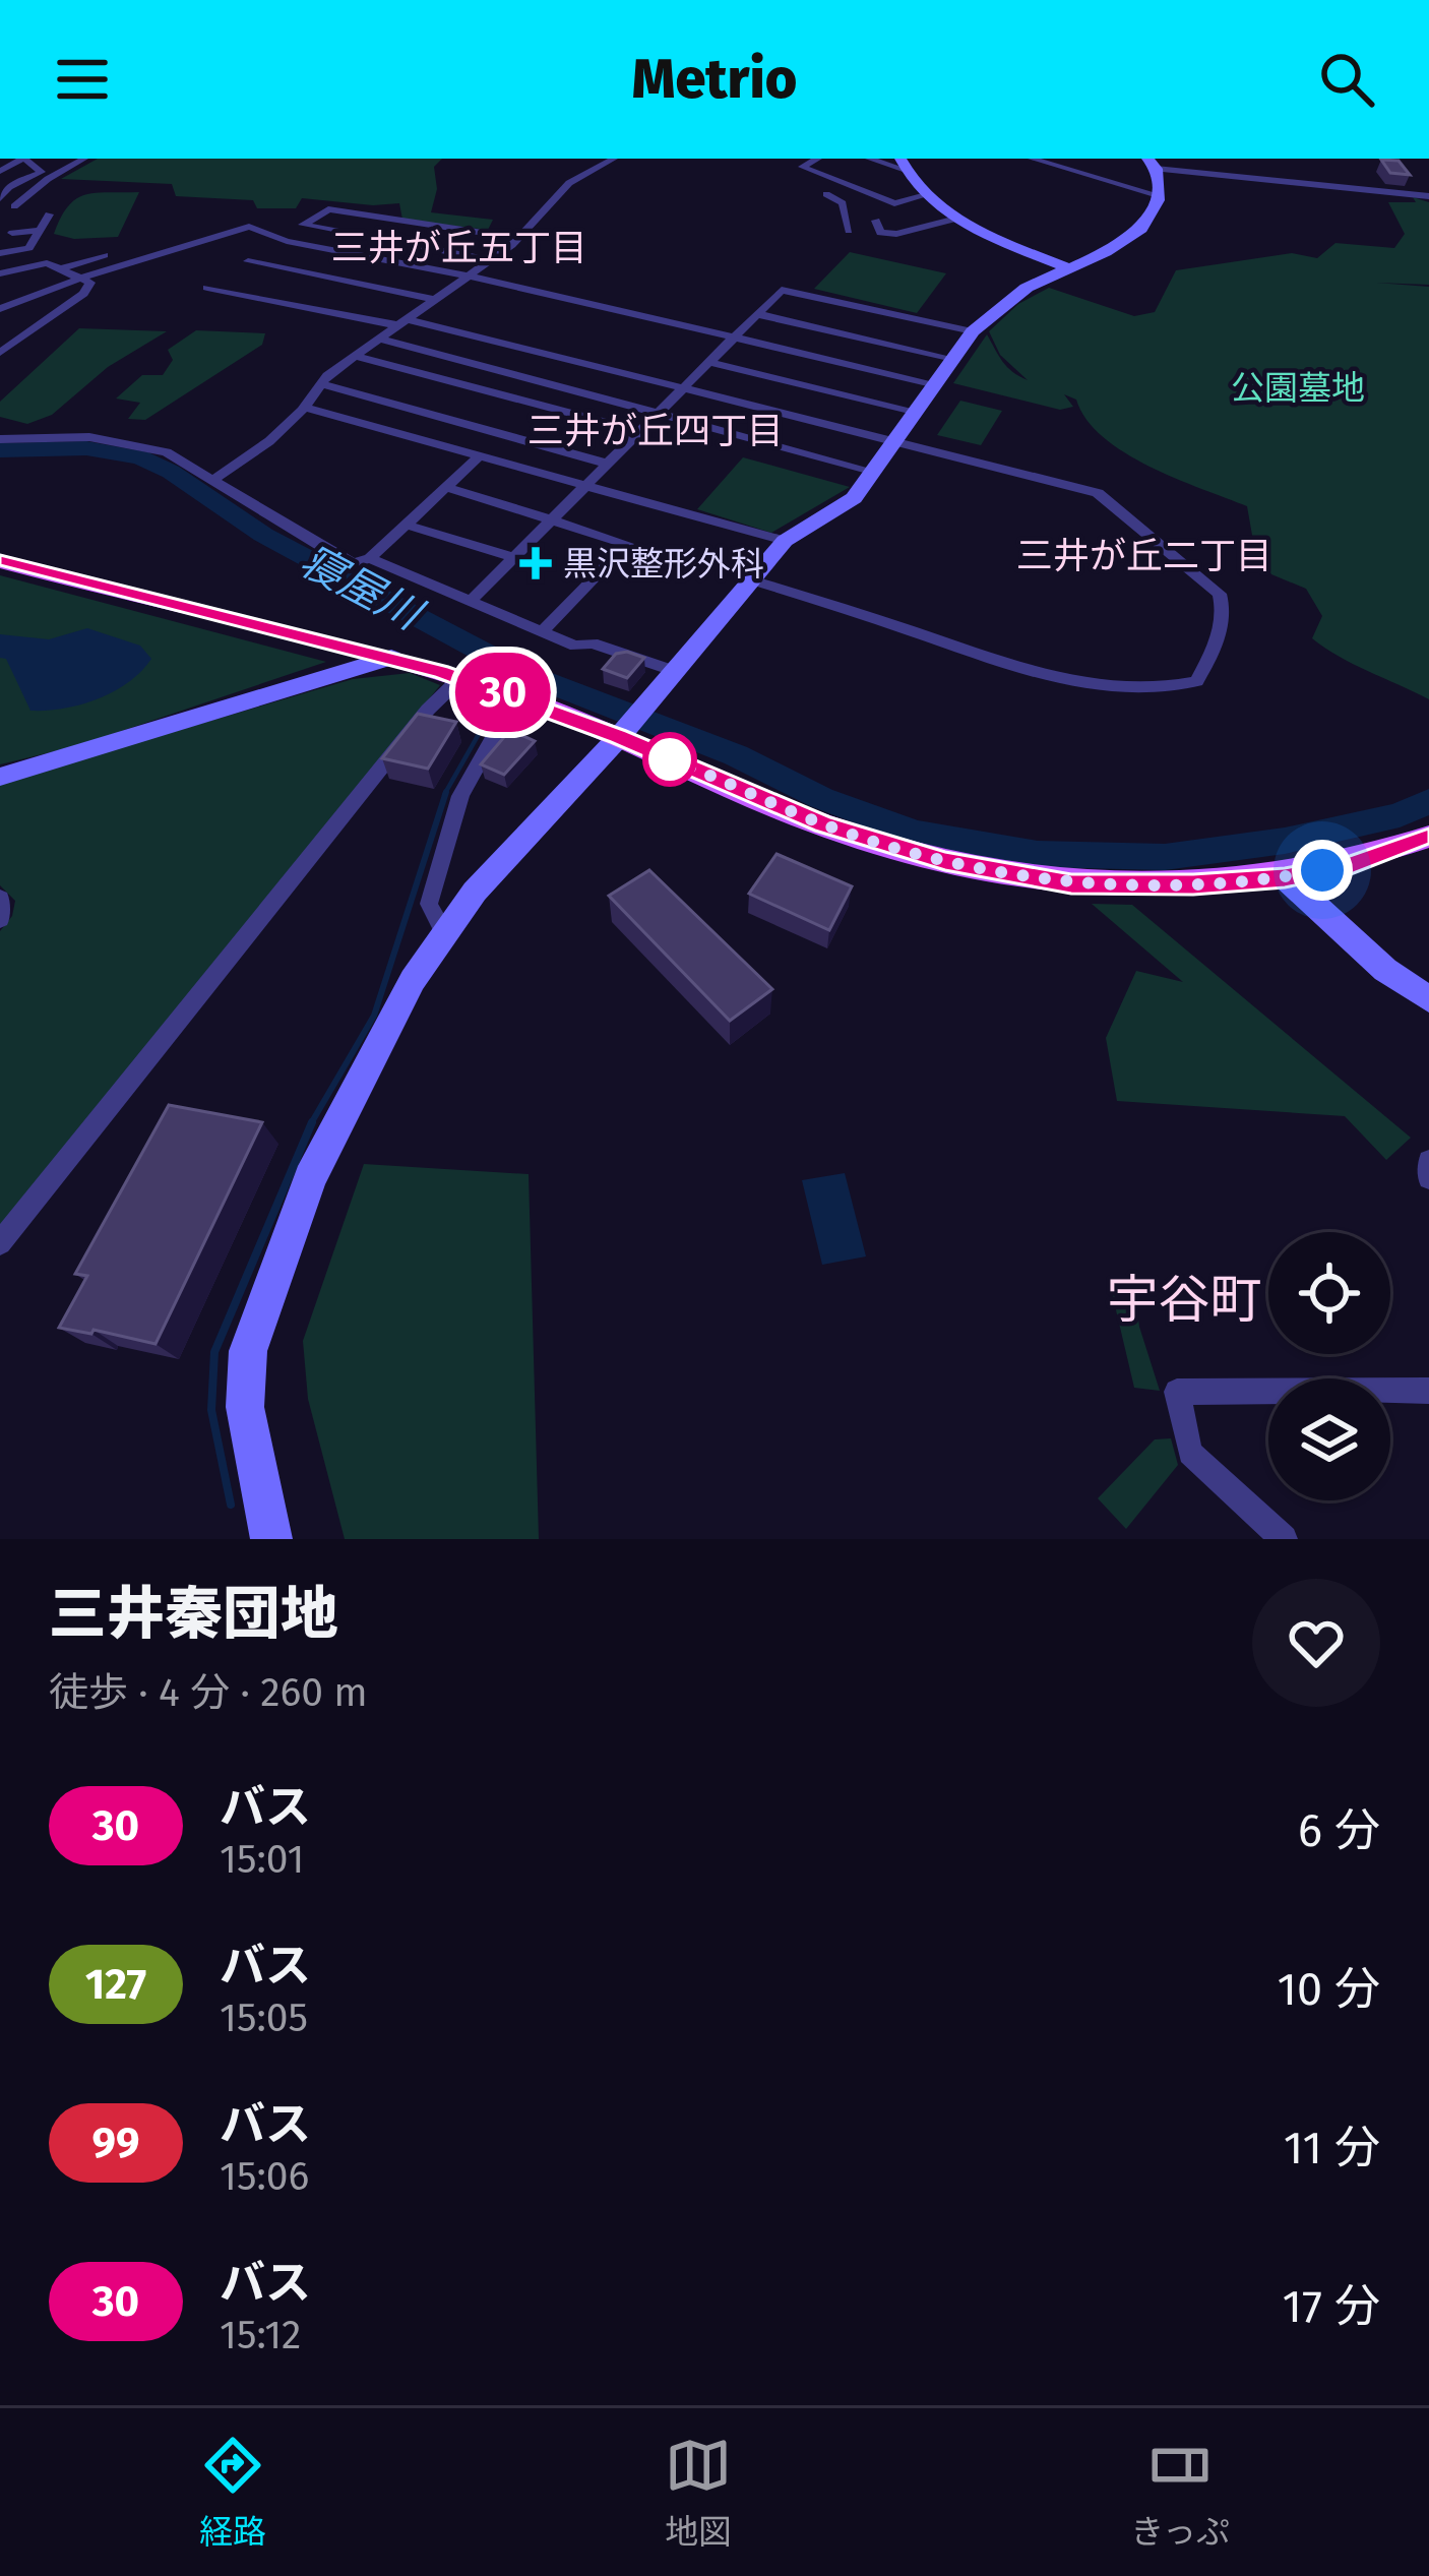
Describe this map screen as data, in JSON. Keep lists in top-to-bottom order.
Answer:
{
  "districts": [
    "三井が丘五丁目",
    "三井が丘四丁目",
    "三井が丘二丁目",
    "宇谷町"
  ],
  "water": ["寝屋川"],
  "parks": ["公園墓地"],
  "places": {
    "health": ["黒沢整形外科"]
  },
  "lines": ["bus line 30"],
  "page": {
    "header": "Metrio",
    "on_map": "30",
    "heading": ["三井秦団地", "徒歩 · 4 分 · 260 m"],
    "list": [
      {
        "mark": "30",
        "name": "バス",
        "note": "15:01",
        "value": "6 分"
      },
      {
        "mark": "127",
        "name": "バス",
        "note": "15:05",
        "value": "10 分"
      },
      {
        "mark": "99",
        "name": "バス",
        "note": "15:06",
        "value": "11 分"
      },
      {
        "mark": "30",
        "name": "バス",
        "note": "15:12",
        "value": "17 分"
      }
    ],
    "tabs": ["経路", "地図", "きっぷ"]
  }
}
